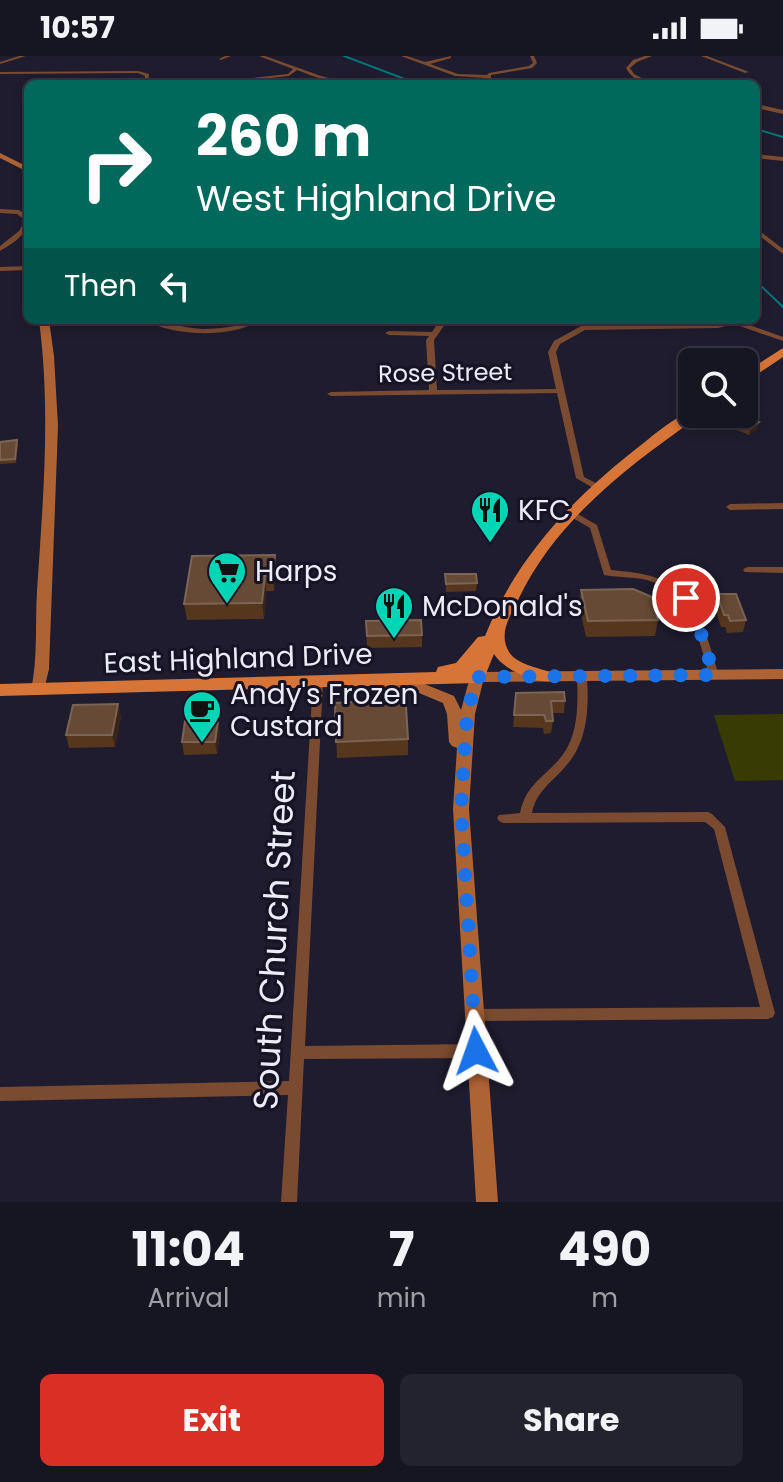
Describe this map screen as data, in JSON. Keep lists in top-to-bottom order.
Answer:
{
  "streets": {
    "main road": ["East Highland Drive"],
    "street": ["Rose Street", "South Church Street"]
  },
  "crossings": [
    ["East Highland Drive", "South Church Street"]
  ],
  "places": {
    "restaurant": ["KFC", "McDonald's"],
    "supermarket": ["Harps"],
    "cafe": ["Andy's Frozen Custard"]
  },
  "page": {
    "status": "10:57",
    "turn": ["260 m", "West Highland Drive"],
    "then": "Then",
    "eta": [
      "11:04",
      "Arrival",
      "7",
      "min",
      "490",
      "m"
    ],
    "buttons": ["Exit", "Share"]
  }
}
